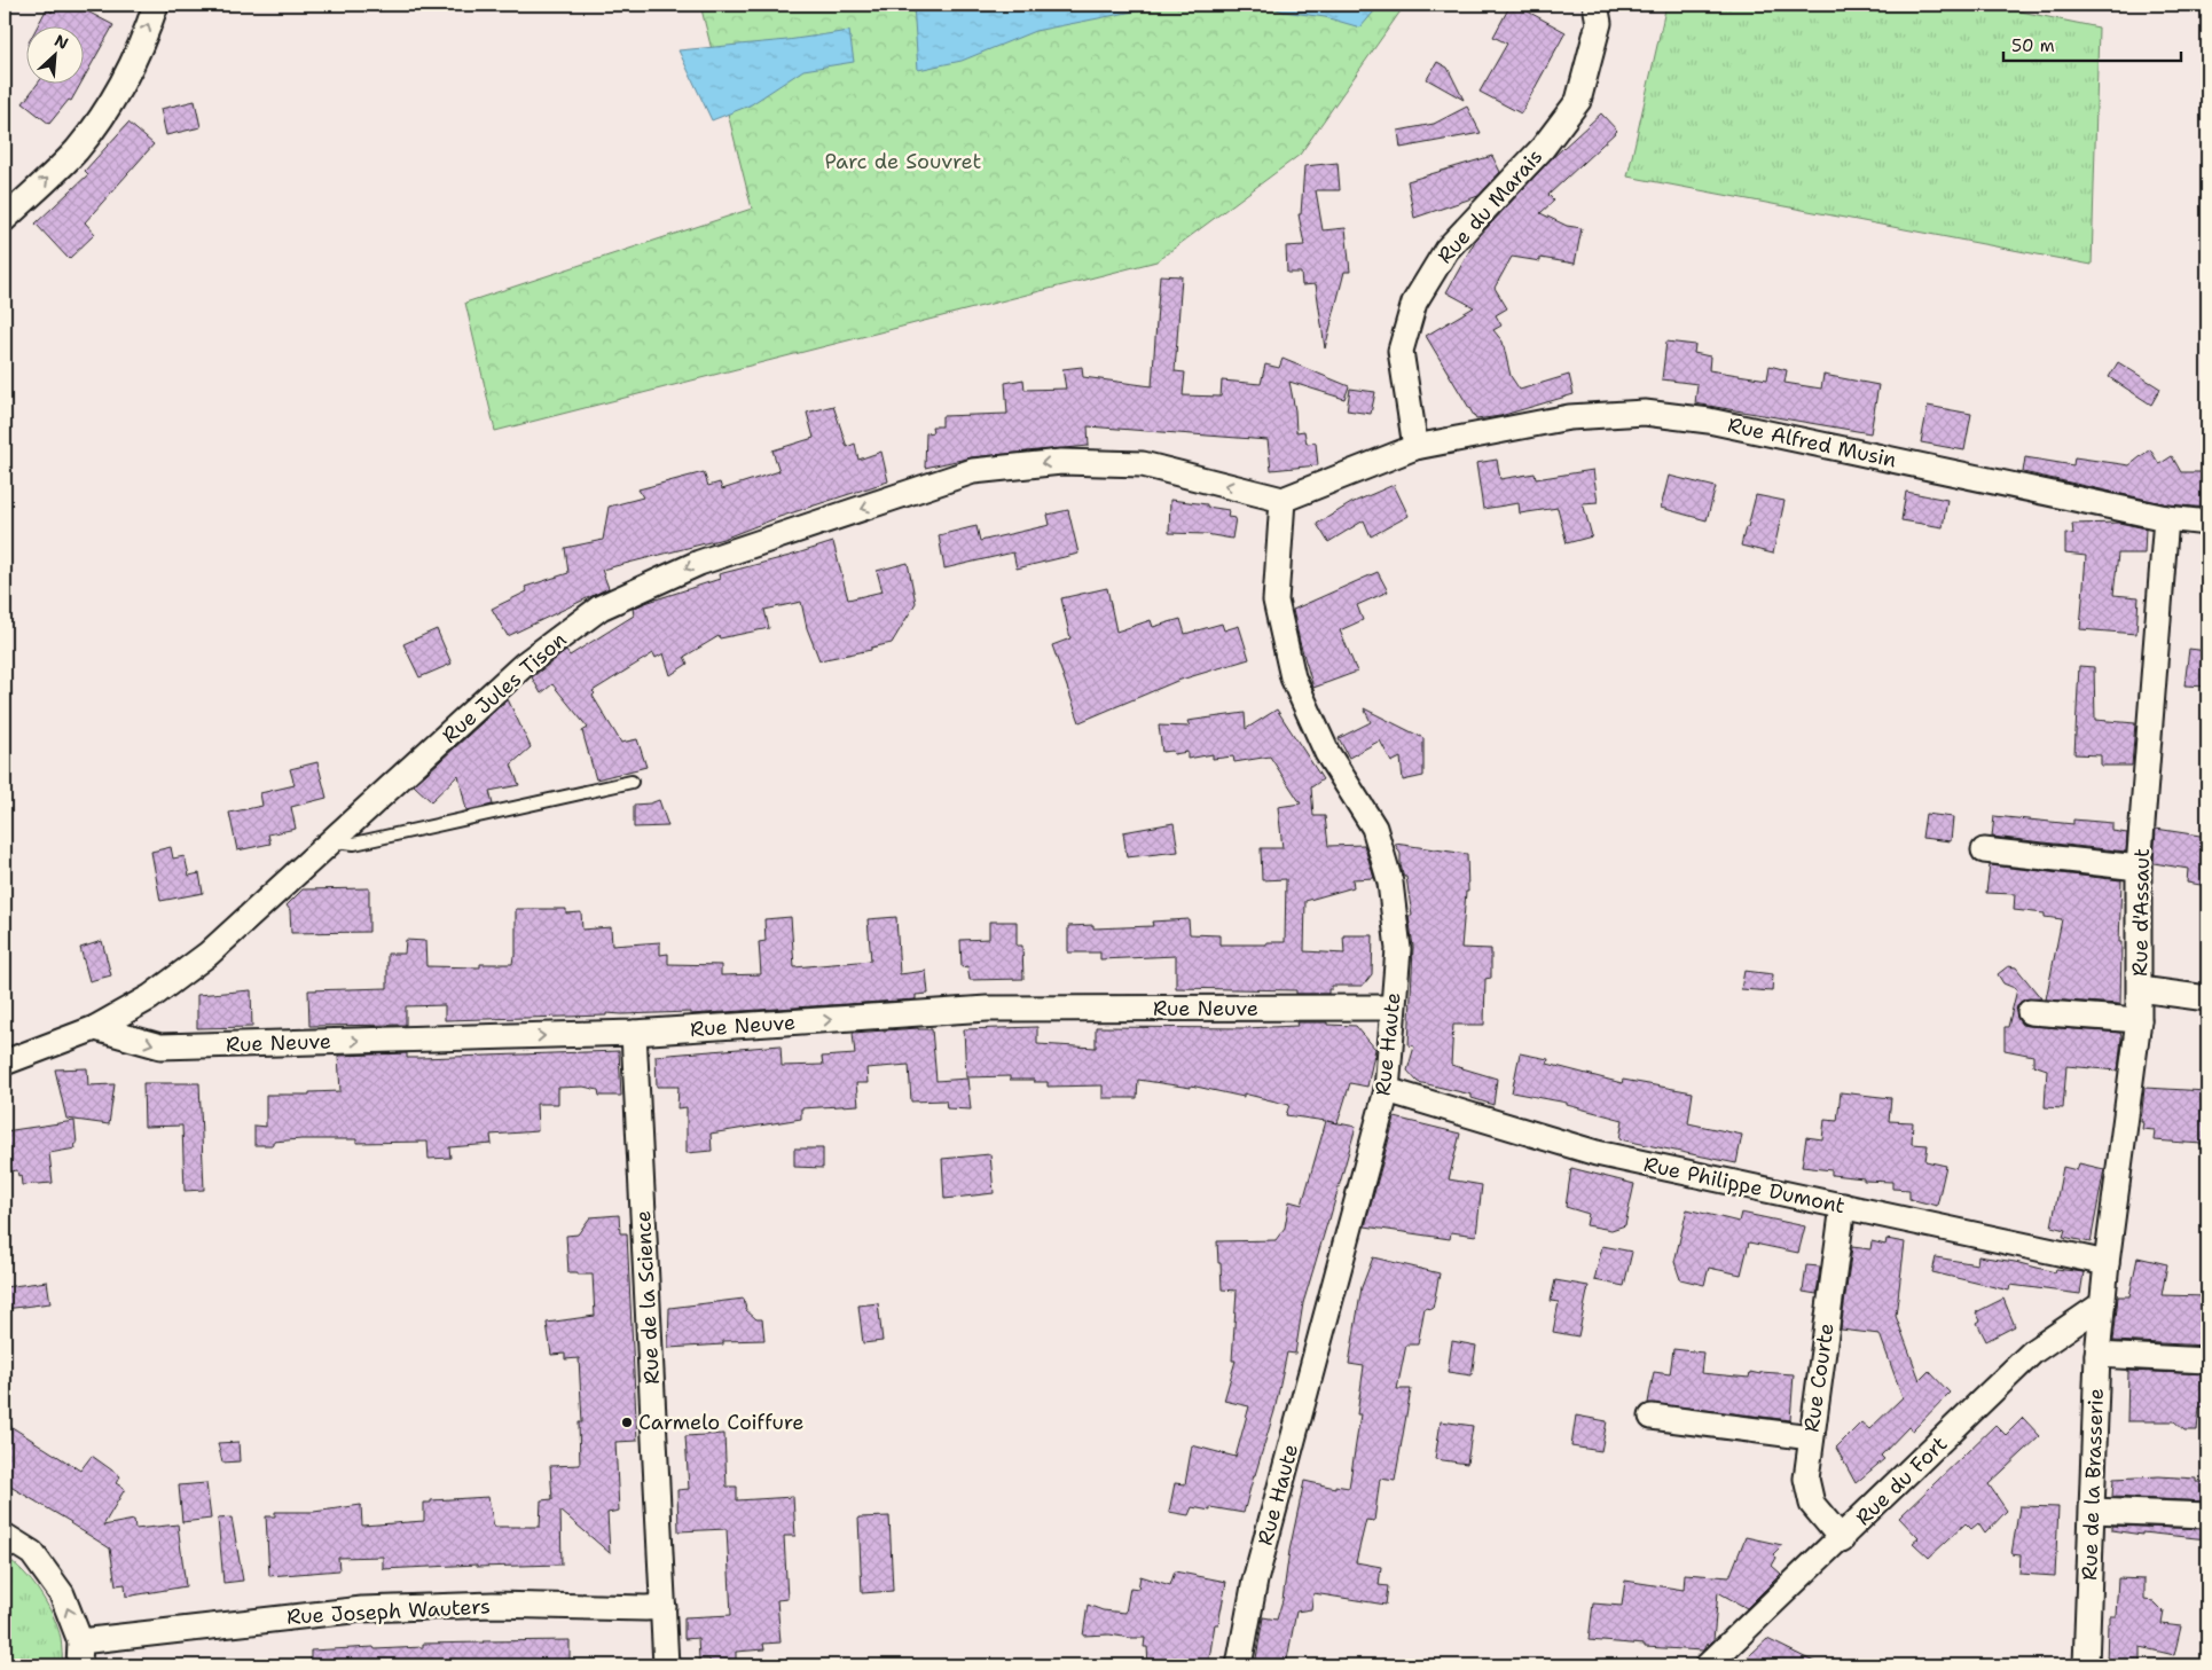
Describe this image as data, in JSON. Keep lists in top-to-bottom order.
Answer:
{
  "streets": {
    "street": [
      "Rue du Marais",
      "Rue Alfred Musin",
      "Rue Jules Tison",
      "Rue d'Assaut",
      "Rue Neuve",
      "Rue Haute",
      "Rue Philippe Dumont",
      "Rue de la Science",
      "Rue Courte",
      "Rue du Fort",
      "Rue de la Brasserie",
      "Rue Joseph Wauters"
    ]
  },
  "crossings": [
    ["Rue du Marais", "Rue Alfred Musin"],
    ["Rue Alfred Musin", "Rue Jules Tison"],
    ["Rue Alfred Musin", "Rue d'Assaut"],
    ["Rue Alfred Musin", "Rue Haute"],
    ["Rue Jules Tison", "Rue Neuve"],
    ["Rue Jules Tison", "Rue Haute"],
    ["Rue d'Assaut", "Rue Philippe Dumont"],
    ["Rue d'Assaut", "Rue du Fort"],
    ["Rue d'Assaut", "Rue de la Brasserie"],
    ["Rue Neuve", "Rue Haute"],
    ["Rue Neuve", "Rue de la Science"],
    ["Rue Haute", "Rue Philippe Dumont"],
    ["Rue Philippe Dumont", "Rue Courte"],
    ["Rue de la Science", "Rue Joseph Wauters"],
    ["Rue Courte", "Rue du Fort"],
    ["Rue du Fort", "Rue de la Brasserie"]
  ],
  "one_way": ["Rue Jules Tison", "Rue Neuve"],
  "parks": ["Parc de Souvret"],
  "places": ["Carmelo Coiffure"],
  "scale_bar": "50 m",
  "north": "top right"
}
